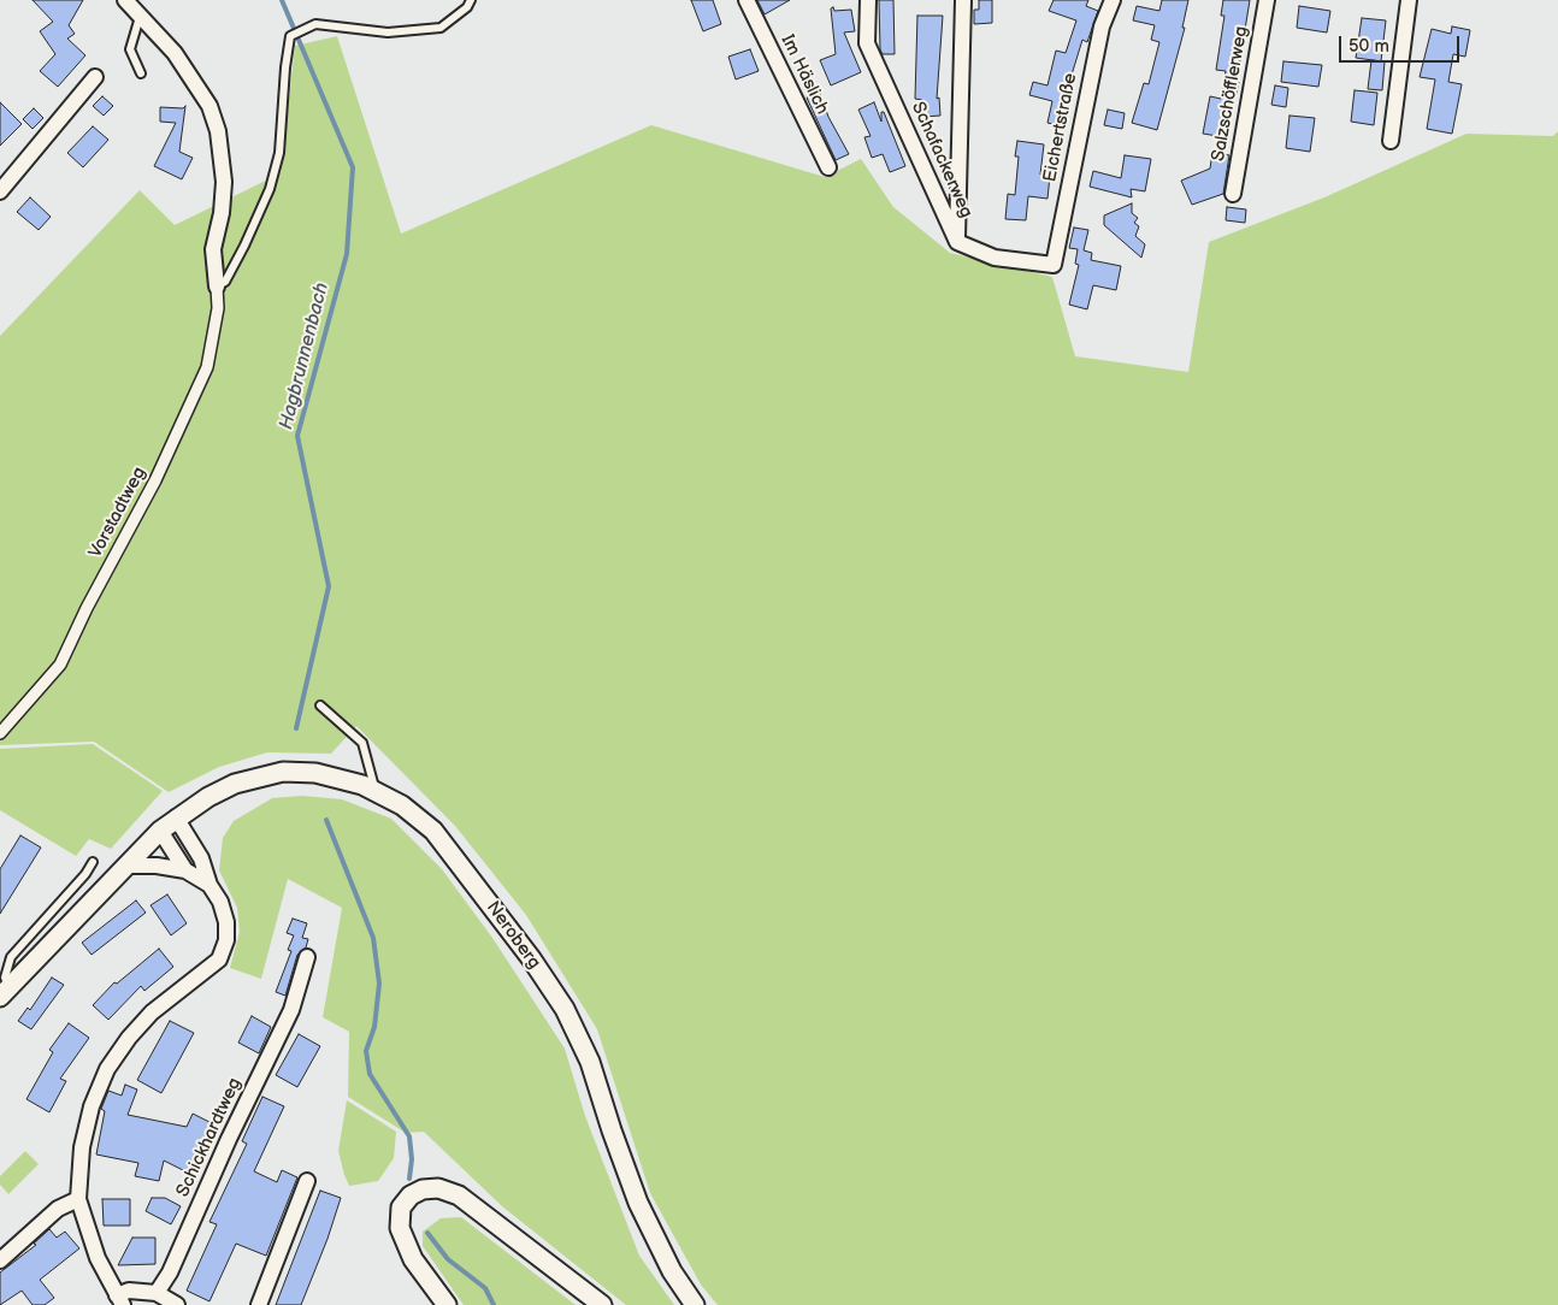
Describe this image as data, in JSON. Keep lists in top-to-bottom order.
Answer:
{
  "streets": {
    "street": [
      "Im Häslich",
      "Salzschöfflerweg",
      "Eichertstraße",
      "Schafackerweg",
      "Vorstadtweg",
      "Neroberg",
      "Schickhardtweg"
    ]
  },
  "crossings": [
    ["Eichertstraße", "Schafackerweg"]
  ],
  "water": ["Hagbrunnenbach"],
  "scale_bar": "50 m"
}
